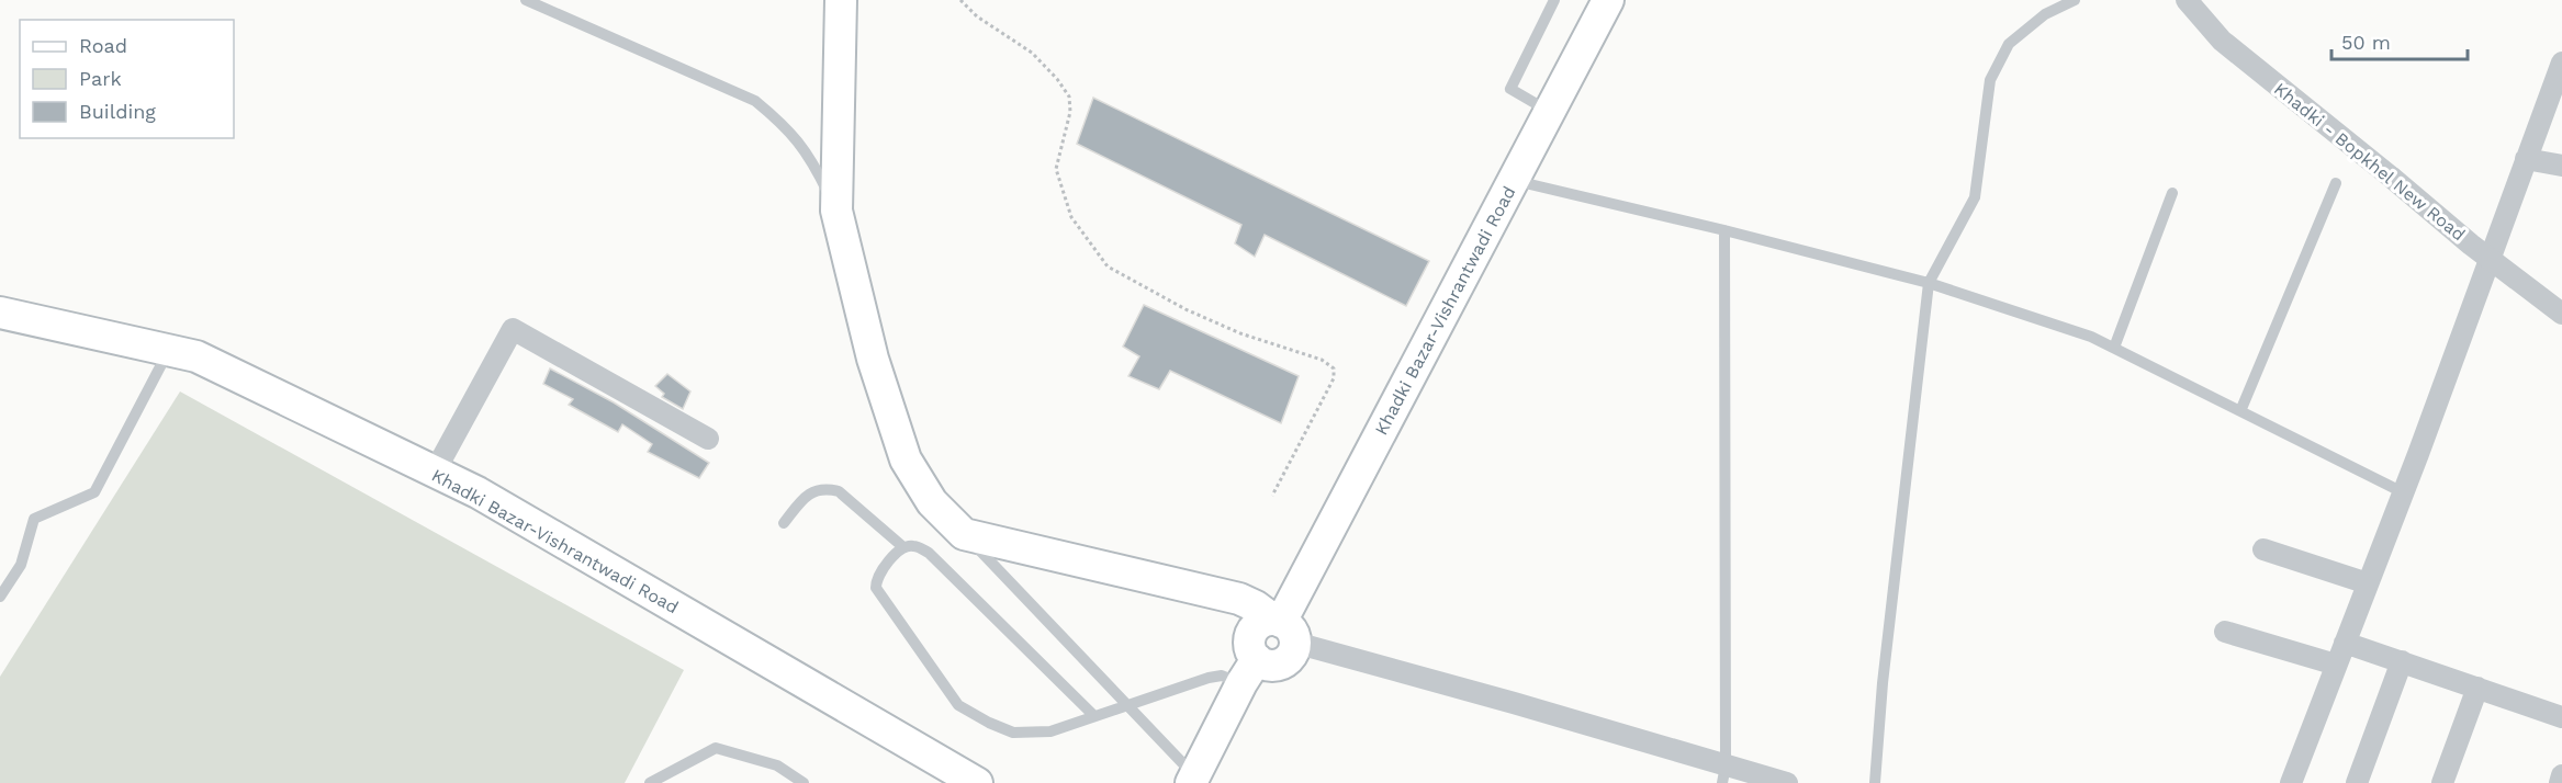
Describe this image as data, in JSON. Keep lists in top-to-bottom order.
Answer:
{
  "streets": {
    "street": ["Khadki - Bopkhel New Road", "Khadki Bazar-Vishrantwadi Road"]
  },
  "legend": ["Road", "Park", "Building"],
  "scale_bar": "50 m"
}
